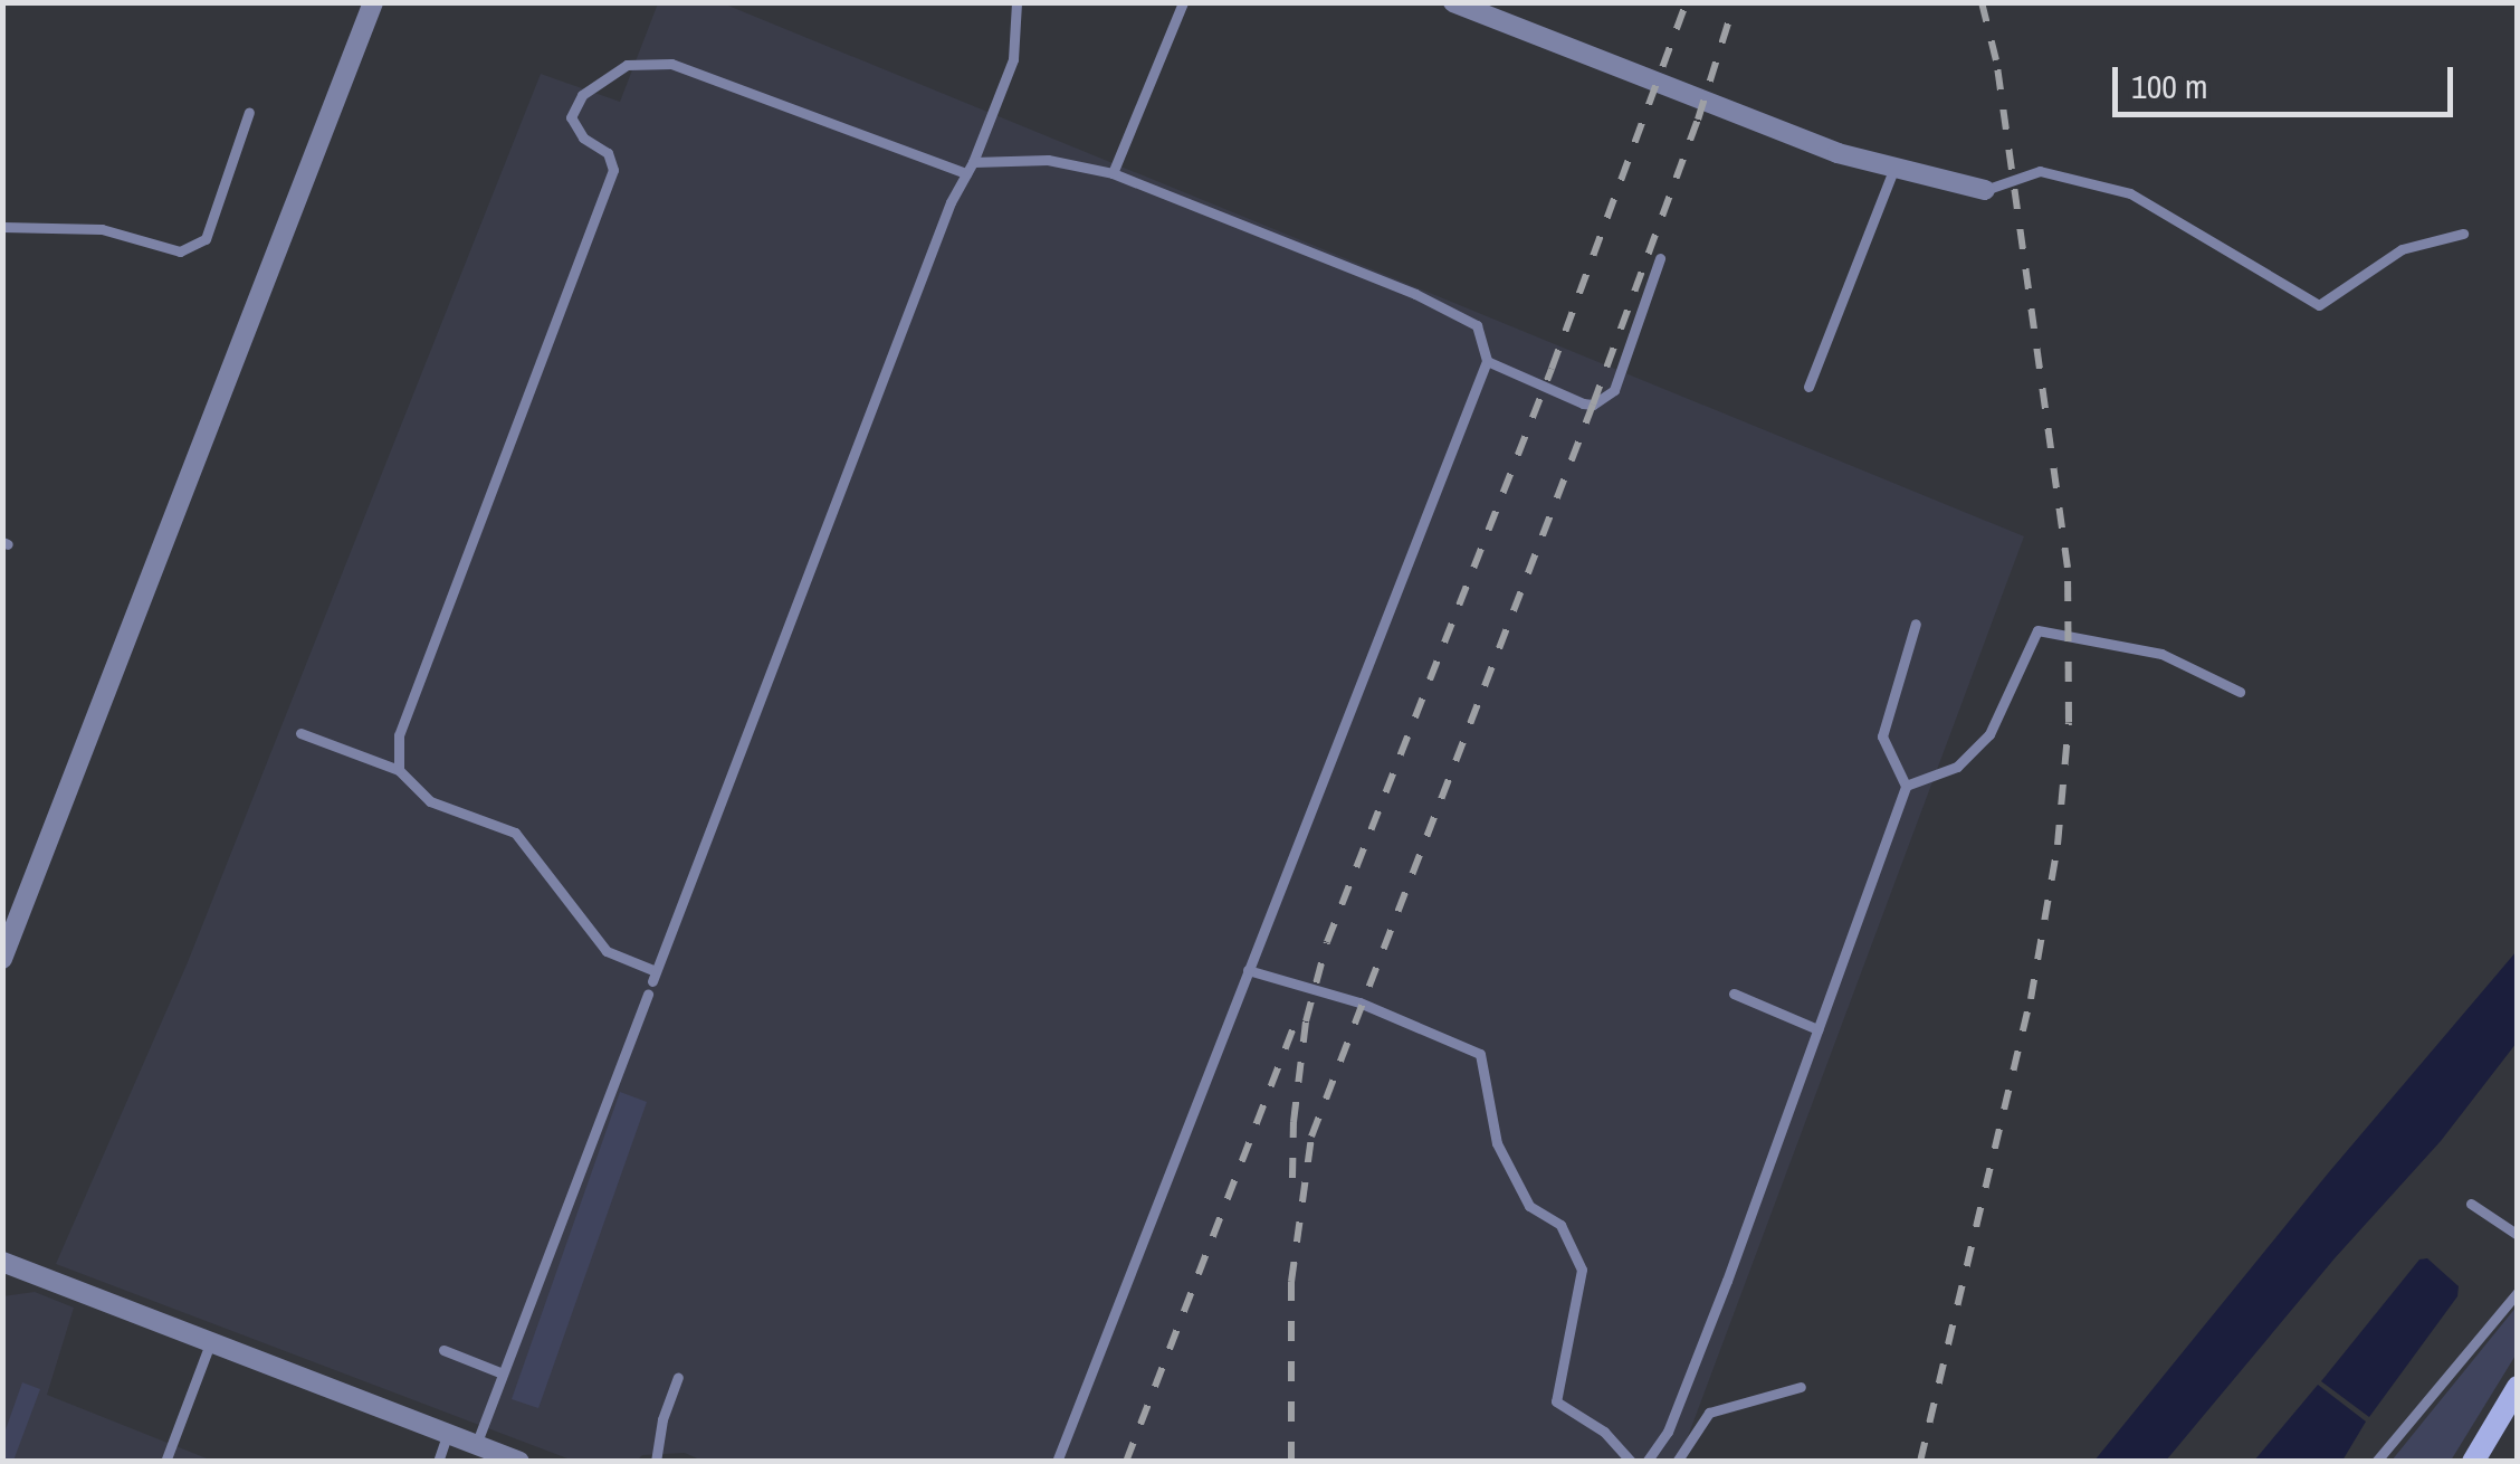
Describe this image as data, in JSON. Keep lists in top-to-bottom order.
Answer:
{
  "scale_bar": "100 m"
}
